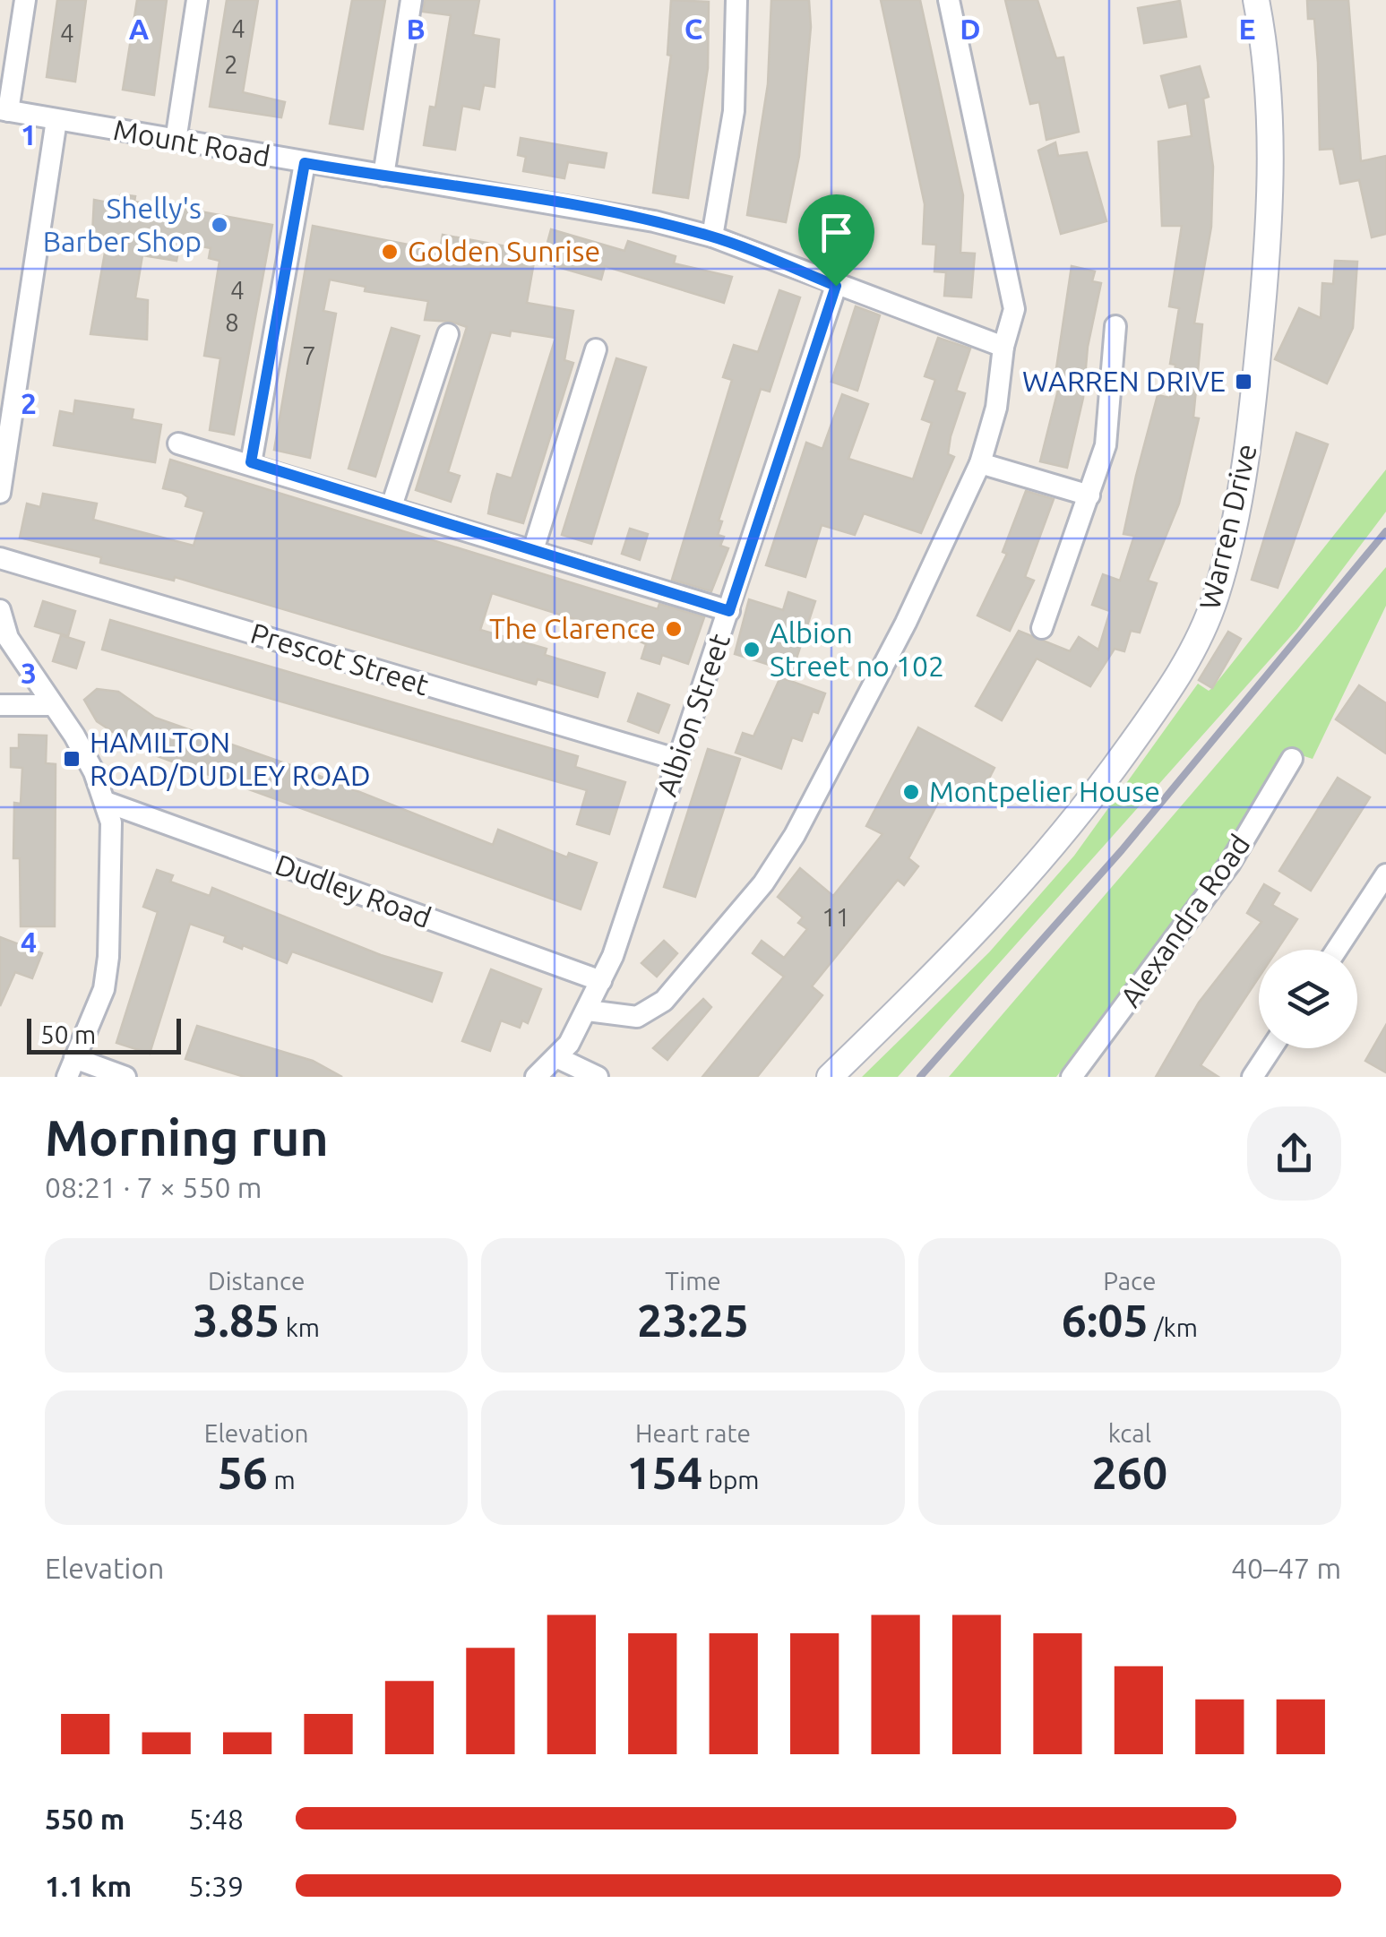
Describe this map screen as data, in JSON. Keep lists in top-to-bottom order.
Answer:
{
  "streets": {
    "street": [
      "Mount Road",
      "Warren Drive",
      "Prescot Street",
      "Albion Street",
      "Dudley Road",
      "Alexandra Road"
    ]
  },
  "crossings": [
    ["Mount Road", "Albion Street"],
    ["Prescot Street", "Albion Street"],
    ["Albion Street", "Dudley Road"]
  ],
  "places": {
    "other": [
      "Shelly's Barber Shop",
      "Golden Sunrise",
      "The Clarence",
      "Albion Street no 102",
      "Montpelier House"
    ],
    "transit": ["WARREN DRIVE", "HAMILTON ROAD/DUDLEY ROAD"]
  },
  "house_numbers": [
    "4",
    "4",
    "2",
    "4",
    "8",
    "7",
    "11"
  ],
  "scale_bar": "50 m",
  "page": {
    "scale": "50 m",
    "heading": ["Morning run", "08:21 · 7 × 550 m"],
    "stats": [
      ["Distance", "3.85 km"],
      ["Time", "23:25"],
      ["Pace", "6:05 /km"],
      ["Elevation", "56 m"],
      ["Heart rate", "154 bpm"],
      ["kcal", "260"]
    ],
    "chart": ["Elevation", "40–47 m"],
    "list": [
      {
        "name": "550 m",
        "note": "5:48"
      },
      {
        "name": "1.1 km",
        "note": "5:39"
      }
    ]
  },
  "grid": {
    "columns": [
      "A",
      "B",
      "C",
      "D",
      "E"
    ],
    "rows": [
      "1",
      "2",
      "3",
      "4"
    ]
  }
}
